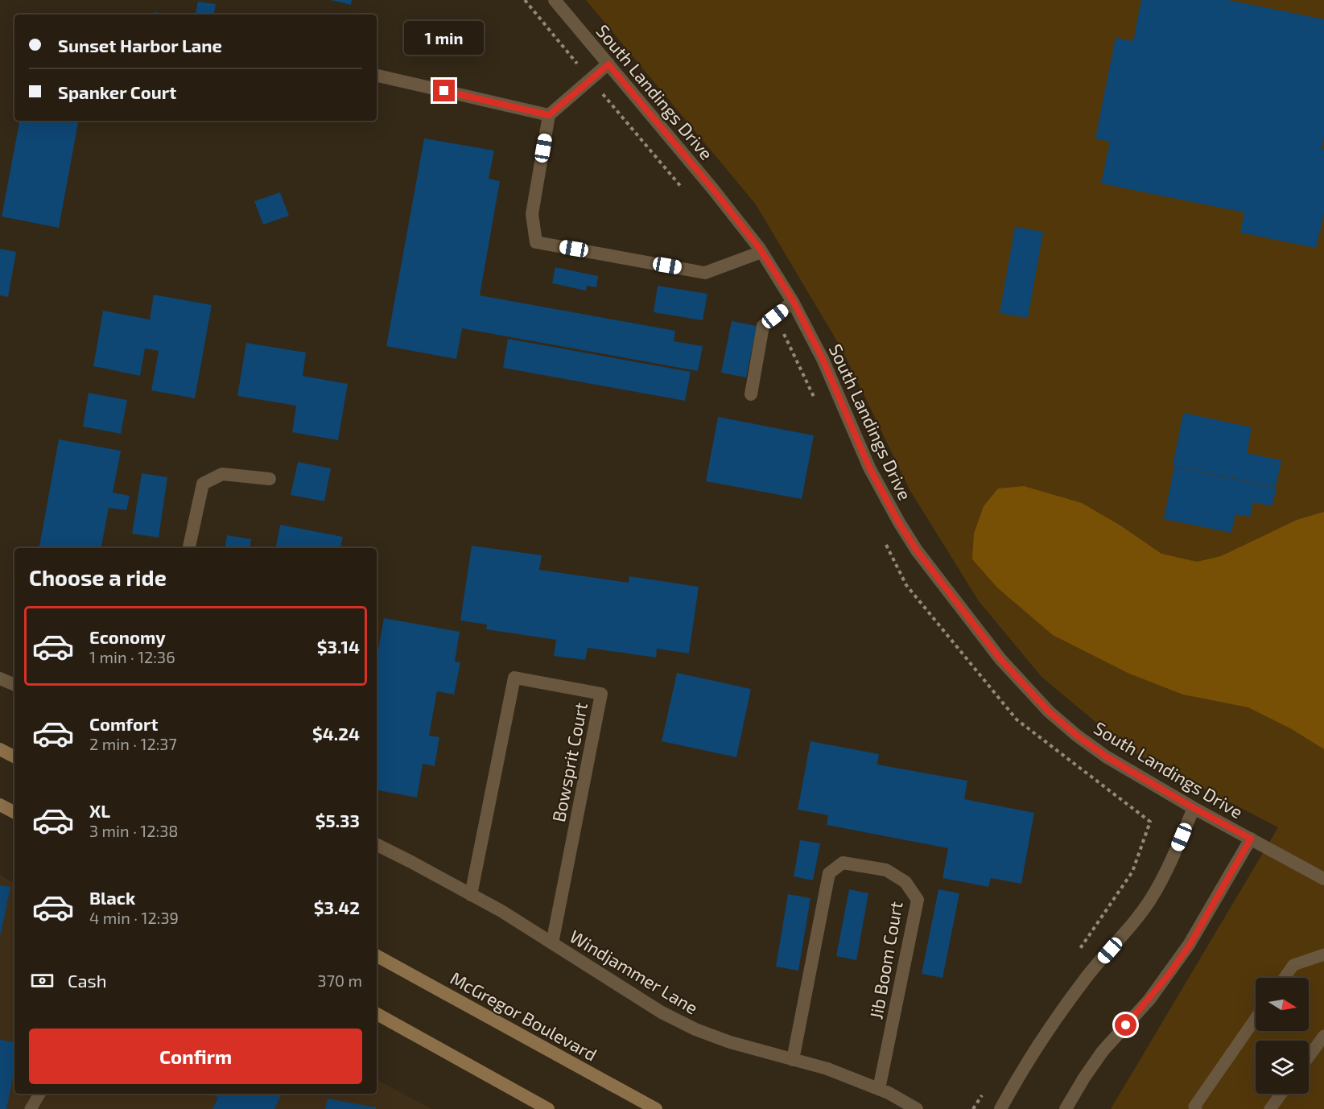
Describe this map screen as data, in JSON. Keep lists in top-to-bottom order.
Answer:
{
  "streets": {
    "main road": ["McGregor Boulevard"],
    "street": [
      "South Landings Drive",
      "Bowsprit Court",
      "Jib Boom Court",
      "Windjammer Lane"
    ]
  },
  "crossings": [
    ["Bowsprit Court", "Windjammer Lane"],
    ["Jib Boom Court", "Windjammer Lane"]
  ],
  "north": "right",
  "page": {
    "banner": ["Sunset Harbor Lane", "Spanker Court"],
    "bubble": "1 min",
    "heading": "Choose a ride",
    "list": [
      {
        "name": "Economy",
        "note": "1 min · 12:36",
        "value": "$3.14"
      },
      {
        "name": "Comfort",
        "note": "2 min · 12:37",
        "value": "$4.24"
      },
      {
        "name": "XL",
        "note": "3 min · 12:38",
        "value": "$5.33"
      },
      {
        "name": "Black",
        "note": "4 min · 12:39",
        "value": "$3.42"
      }
    ],
    "pay": ["Cash", "370 m"],
    "buttons": "Confirm"
  }
}
